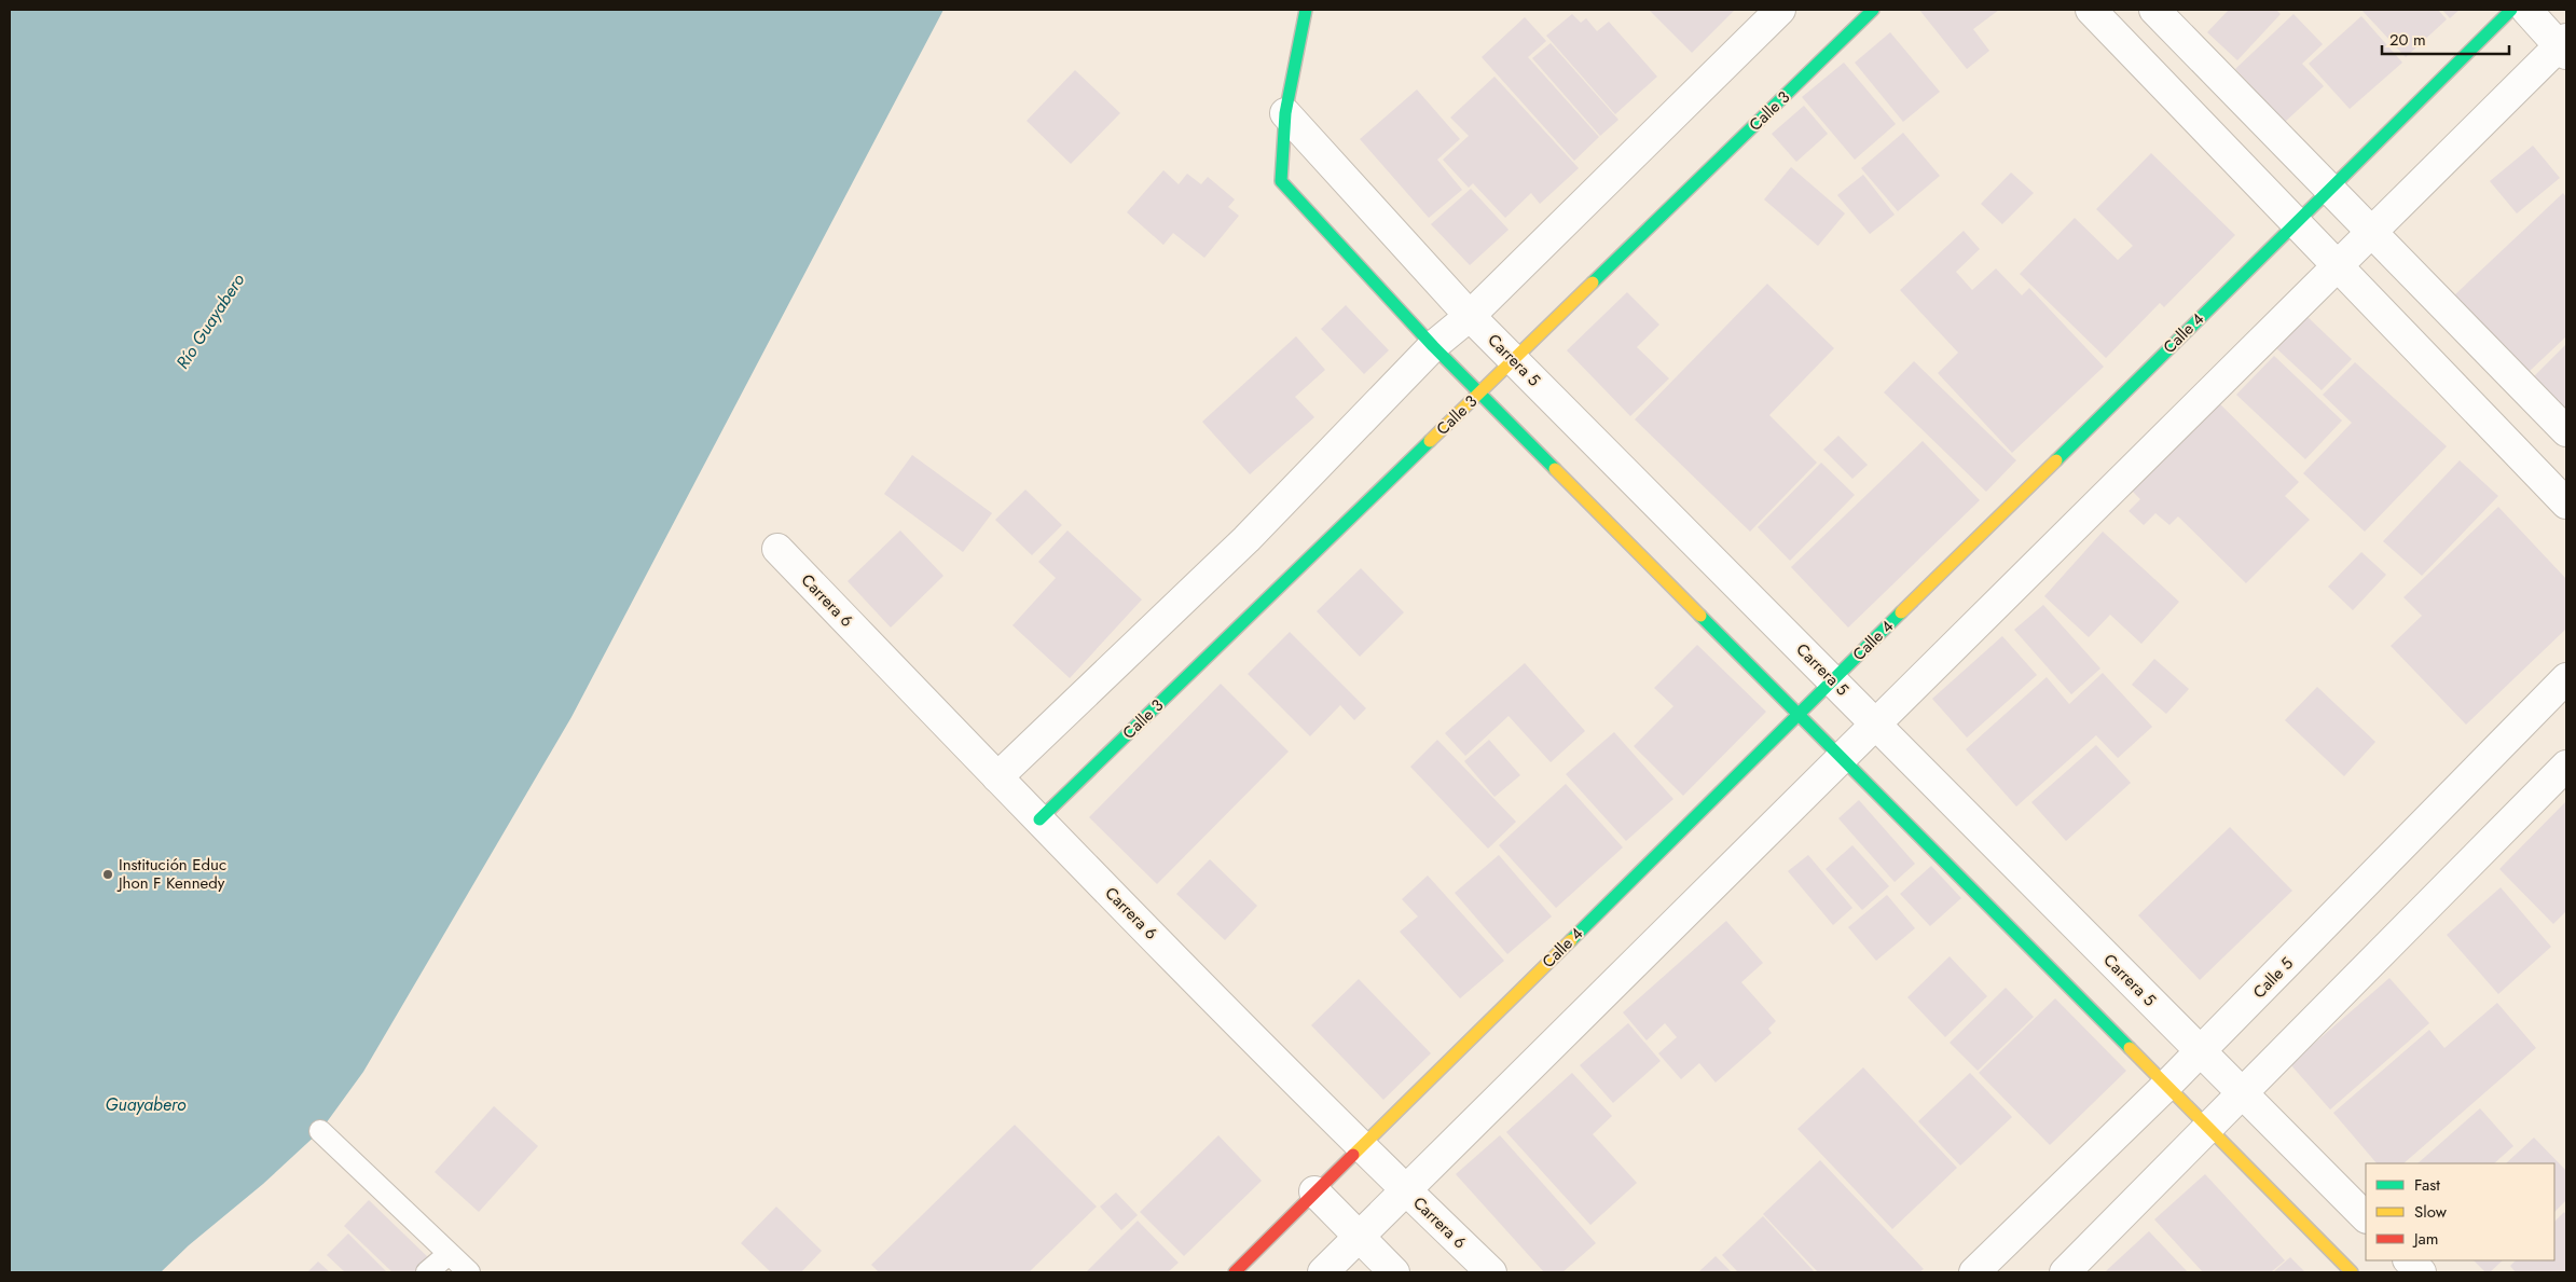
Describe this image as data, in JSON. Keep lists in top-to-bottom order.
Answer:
{
  "streets": {
    "street": [
      "Calle 3",
      "Calle 4",
      "Carrera 5",
      "Carrera 6",
      "Calle 5"
    ]
  },
  "crossings": [
    ["Calle 3", "Carrera 5"],
    ["Calle 3", "Carrera 6"],
    ["Calle 4", "Carrera 5"],
    ["Calle 4", "Carrera 6"],
    ["Carrera 5", "Calle 5"]
  ],
  "water": ["Río Guayabero", "Guayabero"],
  "places": ["Institución Educ Jhon F Kennedy"],
  "legend": ["Fast", "Slow", "Jam"],
  "scale_bar": "20 m"
}
